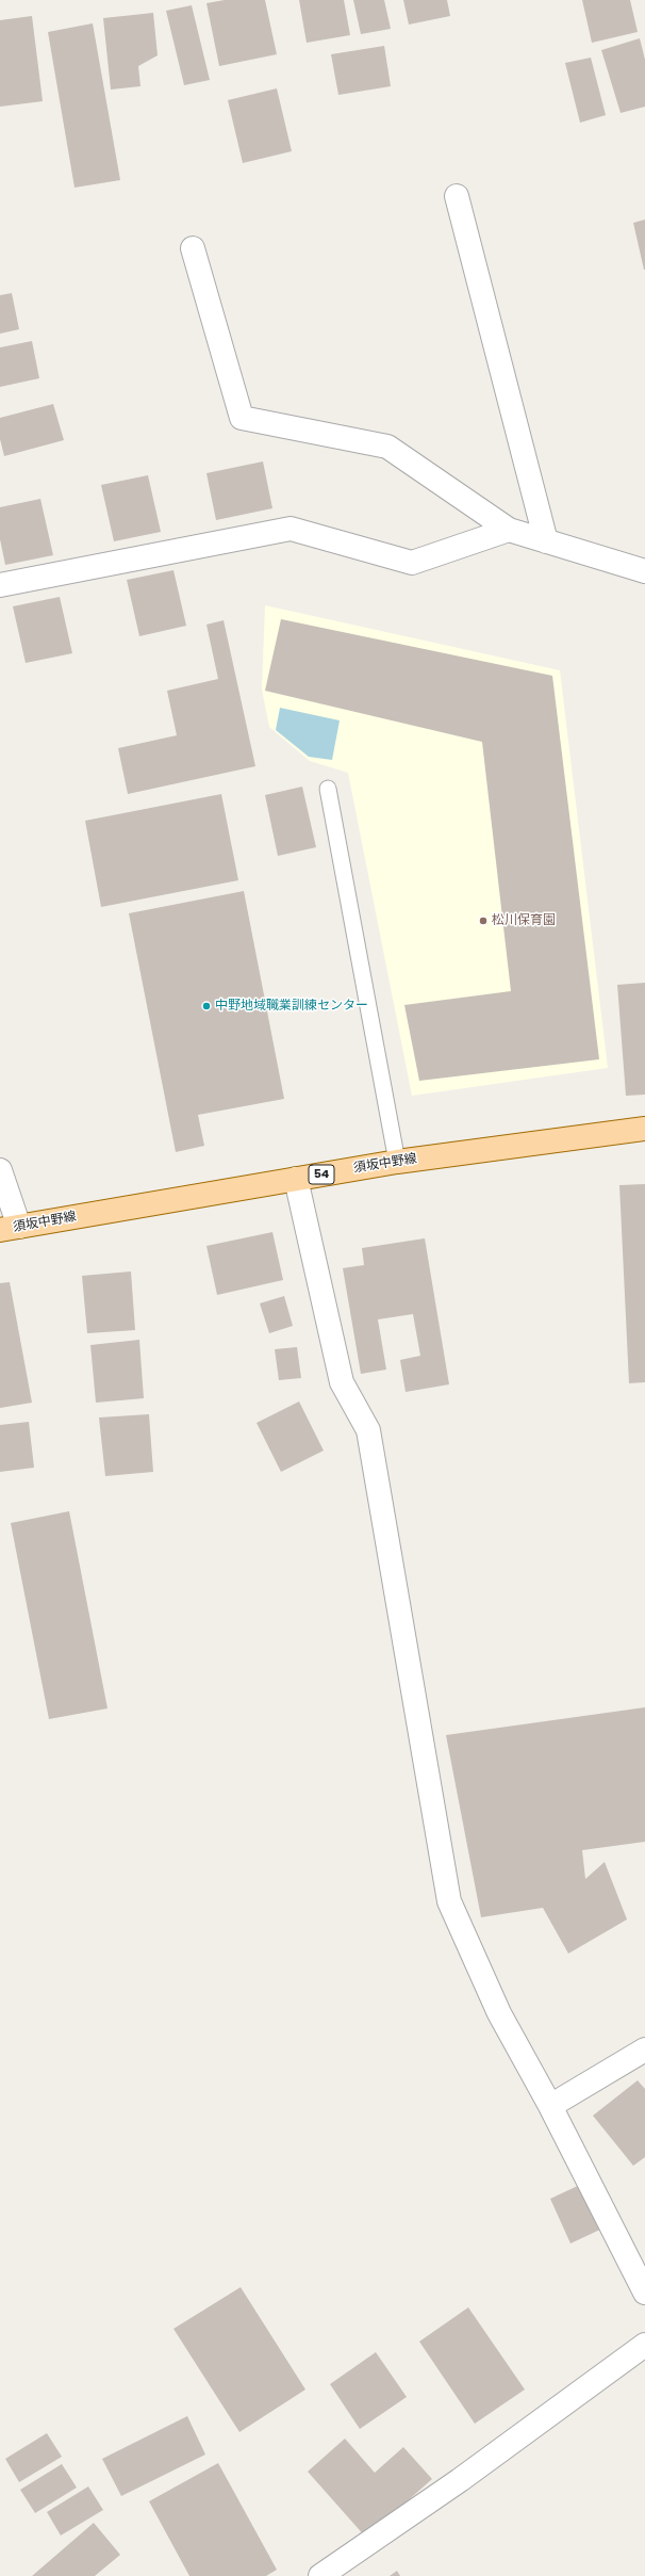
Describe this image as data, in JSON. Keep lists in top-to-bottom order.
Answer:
{
  "streets": {
    "main road": ["須坂中野線", "54"]
  },
  "places": ["松川保育園", "中野地域職業訓練センター"]
}
